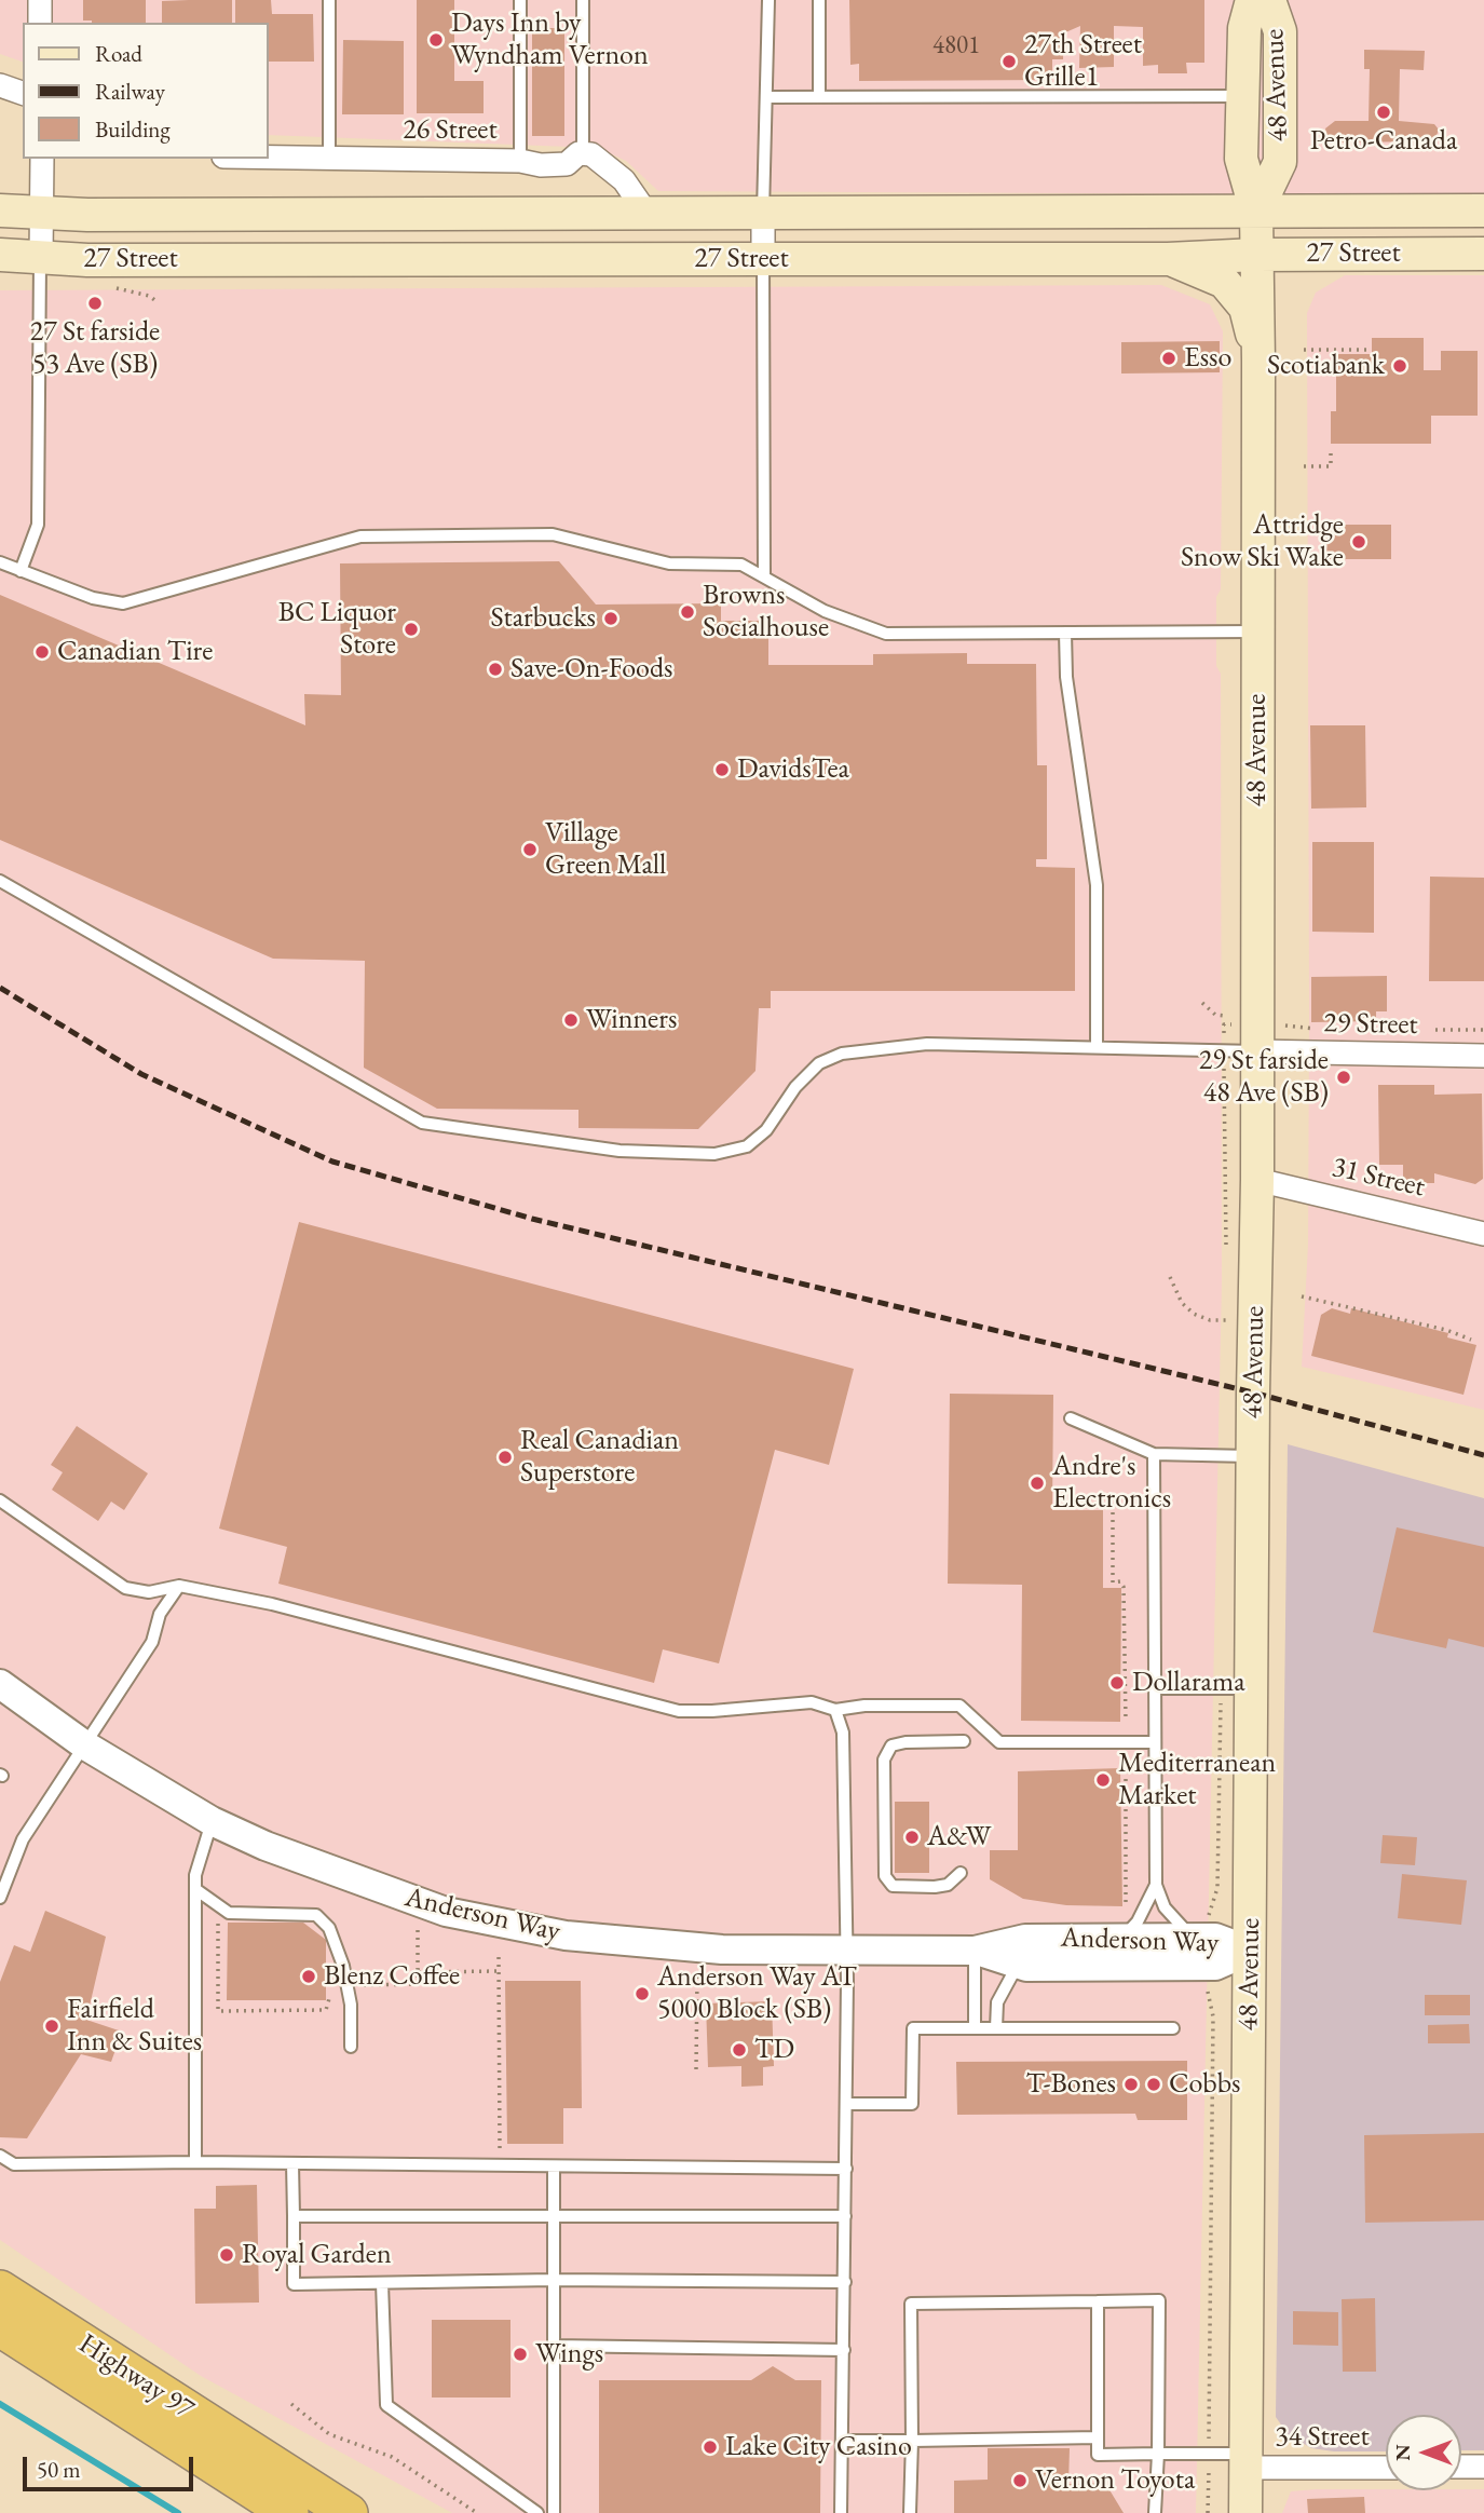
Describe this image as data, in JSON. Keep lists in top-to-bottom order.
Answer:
{
  "streets": {
    "highway": ["Highway 97"],
    "main road": ["48 Avenue", "27 Street"],
    "street": [
      "26 Street",
      "29 Street",
      "31 Street",
      "Anderson Way",
      "34 Street"
    ]
  },
  "crossings": [
    ["48 Avenue", "27 Street"],
    ["48 Avenue", "29 Street"],
    ["48 Avenue", "31 Street"],
    ["48 Avenue", "Anderson Way"],
    ["48 Avenue", "34 Street"]
  ],
  "places": [
    "Days Inn by Wyndham Vernon",
    "27th Street Grille1",
    "Petro-Canada",
    "27 St farside 53 Ave (SB)",
    "Esso",
    "Scotiabank",
    "Attridge Snow Ski Wake",
    "Browns Socialhouse",
    "Starbucks",
    "BC Liquor Store",
    "Canadian Tire",
    "Save-On-Foods",
    "DavidsTea",
    "Village Green Mall",
    "Winners",
    "29 St farside 48 Ave (SB)",
    "Real Canadian Superstore",
    "Andre's Electronics",
    "Dollarama",
    "Mediterranean Market",
    "A&W",
    "Blenz Coffee",
    "Anderson Way AT 5000 Block (SB)",
    "Fairfield Inn & Suites",
    "TD",
    "T-Bones",
    "Cobbs",
    "Royal Garden",
    "Wings",
    "Lake City Casino",
    "Vernon Toyota"
  ],
  "house_numbers": ["4801"],
  "legend": ["Road", "Railway", "Building"],
  "scale_bar": "50 m",
  "north": "left"
}
